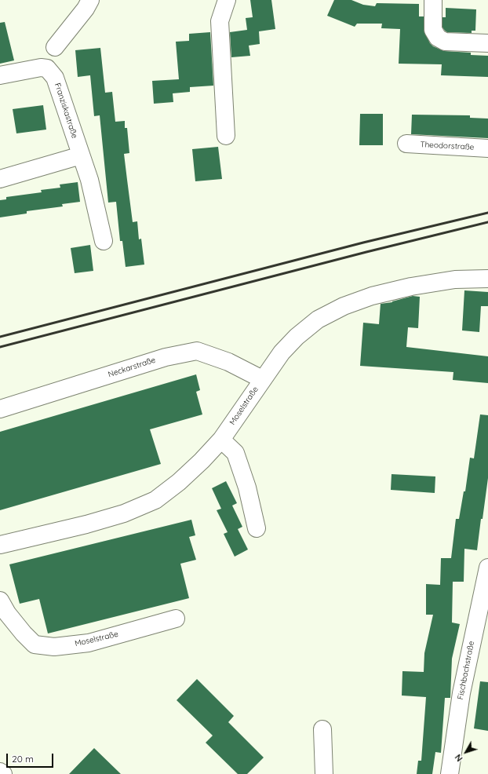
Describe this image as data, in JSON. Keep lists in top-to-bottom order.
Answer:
{
  "streets": {
    "street": [
      "Franziskastraße",
      "Theodorstraße",
      "Neckarstraße",
      "Moselstraße",
      "Fischbachstraße"
    ]
  },
  "crossings": [
    ["Neckarstraße", "Moselstraße"]
  ],
  "scale_bar": "20 m",
  "north": "bottom left"
}
